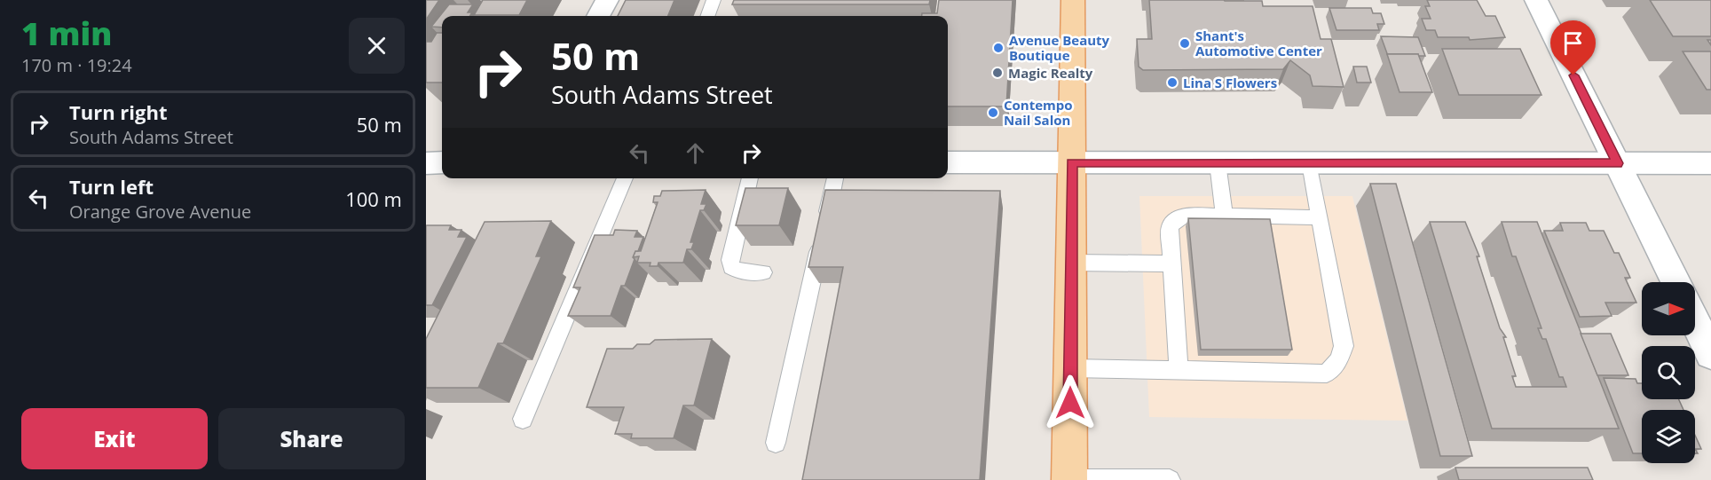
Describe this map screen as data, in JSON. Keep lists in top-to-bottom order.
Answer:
{
  "places": [
    "Shant's Automotive Center",
    "Avenue Beauty Boutique",
    "Magic Realty",
    "Lina S Flowers",
    "Contempo Nail Salon"
  ],
  "north": "right",
  "page": {
    "heading": ["1 min", "170 m · 19:24"],
    "turn": ["50 m", "South Adams Street"],
    "list": [
      {
        "name": "Turn right",
        "note": "South Adams Street",
        "value": "50 m"
      },
      {
        "name": "Turn left",
        "note": "Orange Grove Avenue",
        "value": "100 m"
      }
    ],
    "buttons": ["Exit", "Share"]
  }
}
